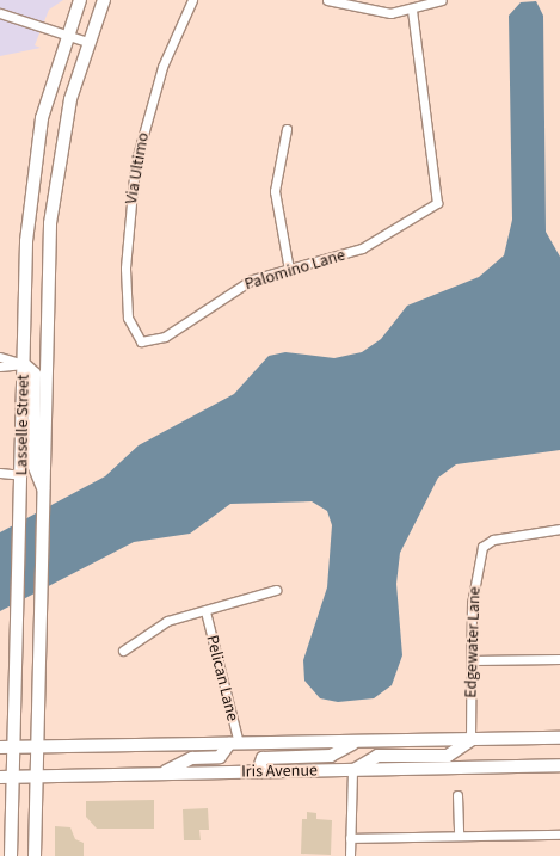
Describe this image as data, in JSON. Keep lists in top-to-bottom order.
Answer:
{
  "streets": {
    "main road": ["Lasselle Street", "Iris Avenue"],
    "street": [
      "Via Ultimo",
      "Palomino Lane",
      "Edgewater Lane",
      "Pelican Lane"
    ]
  },
  "crossings": [
    ["Via Ultimo", "Palomino Lane"],
    ["Lasselle Street", "Iris Avenue"],
    ["Edgewater Lane", "Iris Avenue"],
    ["Pelican Lane", "Iris Avenue"]
  ]
}
